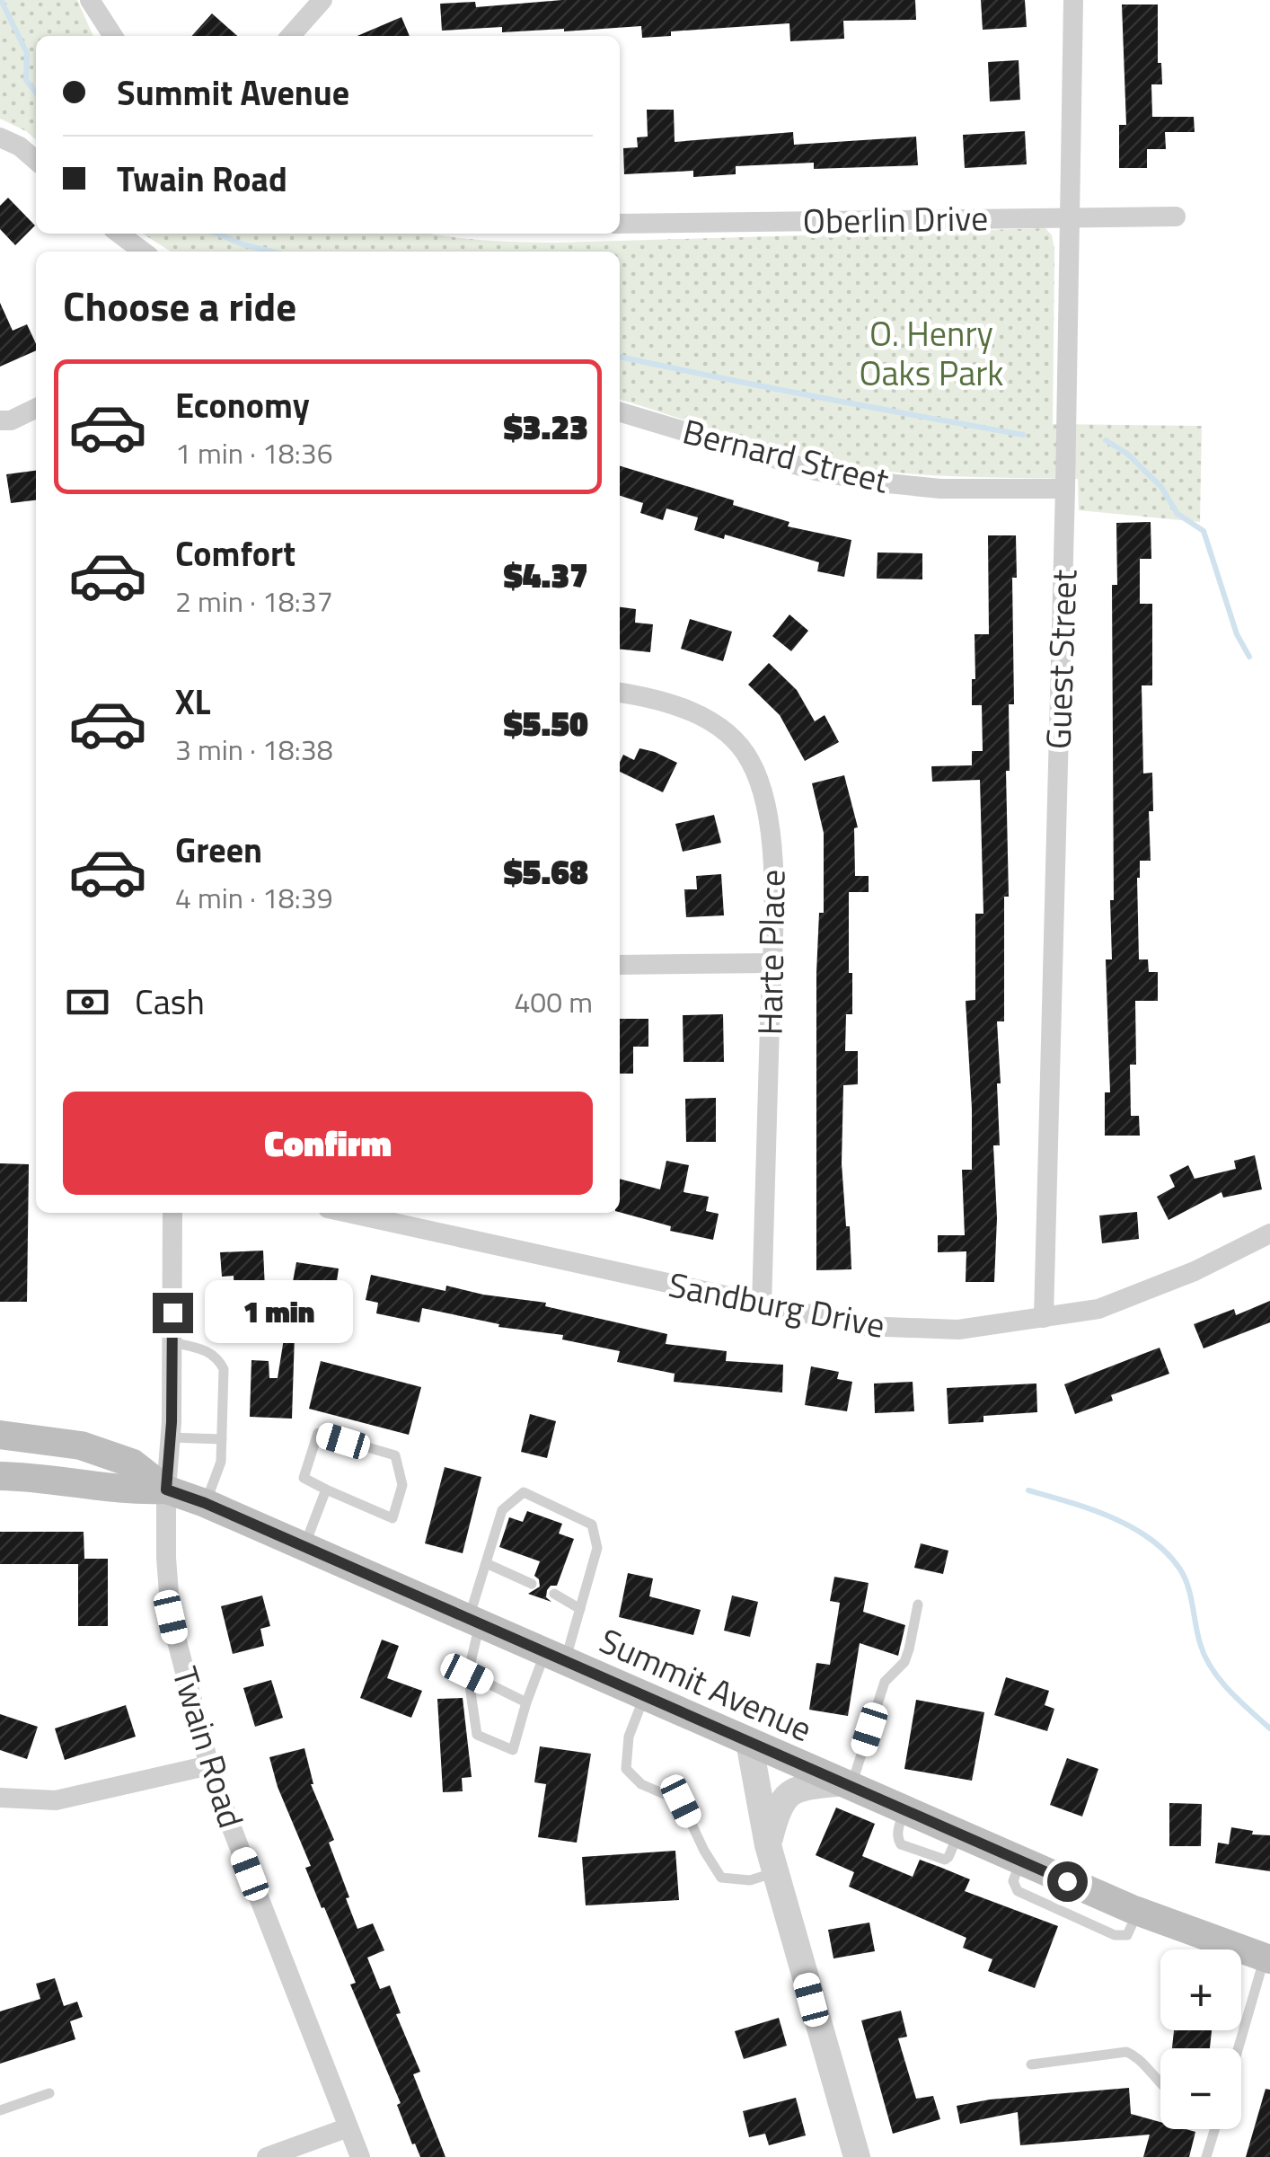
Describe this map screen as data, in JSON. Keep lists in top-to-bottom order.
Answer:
{
  "streets": {
    "main road": ["Summit Avenue"],
    "street": [
      "Oberlin Drive",
      "Bernard Street",
      "Guest Street",
      "Harte Place",
      "Sandburg Drive",
      "Twain Road"
    ]
  },
  "crossings": [
    ["Oberlin Drive", "Guest Street"],
    ["Bernard Street", "Guest Street"],
    ["Guest Street", "Sandburg Drive"],
    ["Harte Place", "Sandburg Drive"],
    ["Summit Avenue", "Twain Road"]
  ],
  "parks": ["O. Henry Oaks Park"],
  "page": {
    "banner": ["Summit Avenue", "Twain Road"],
    "heading": "Choose a ride",
    "list": [
      {
        "name": "Economy",
        "note": "1 min · 18:36",
        "value": "$3.23"
      },
      {
        "name": "Comfort",
        "note": "2 min · 18:37",
        "value": "$4.37"
      },
      {
        "name": "XL",
        "note": "3 min · 18:38",
        "value": "$5.50"
      },
      {
        "name": "Green",
        "note": "4 min · 18:39",
        "value": "$5.68"
      }
    ],
    "pay": ["Cash", "400 m"],
    "buttons": "Confirm",
    "bubble": "1 min",
    "map_buttons": ["+", "−"]
  }
}
